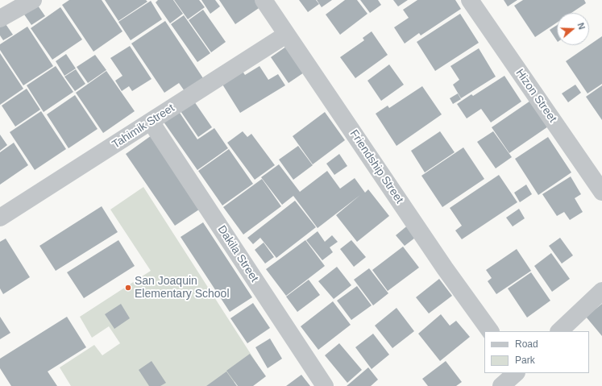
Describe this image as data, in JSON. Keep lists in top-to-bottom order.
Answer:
{
  "streets": {
    "street": [
      "Hizon Street",
      "Tahimik Street",
      "Friendship Street",
      "Dakila Street"
    ]
  },
  "crossings": [
    ["Tahimik Street", "Friendship Street"],
    ["Tahimik Street", "Dakila Street"]
  ],
  "places": ["San Joaquin Elementary School"],
  "legend": ["Road", "Park"],
  "north": "right"
}
